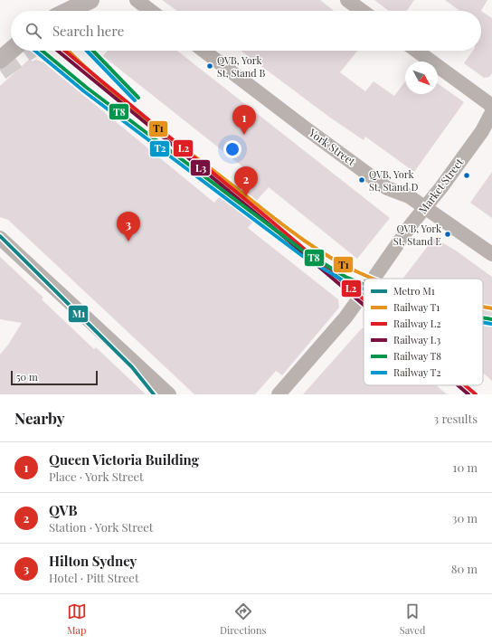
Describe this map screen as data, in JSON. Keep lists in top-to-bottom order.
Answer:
{
  "streets": {
    "street": ["York Street", "Market Street"]
  },
  "crossings": [
    ["York Street", "Market Street"]
  ],
  "places": ["QVB, York St, Stand B", "QVB, York St, Stand D", "QVB, York St, Stand E"],
  "lines": [
    "rail line T1",
    "rail line L2",
    "rail line L3",
    "rail line T8",
    "rail line T2",
    "metro line M1"
  ],
  "legend": [
    "Metro M1",
    "Railway T1",
    "Railway L2",
    "Railway L3",
    "Railway T8",
    "Railway T2"
  ],
  "scale_bar": "50 m",
  "north": "bottom right",
  "page": {
    "search": "Search here",
    "pins": ["1", "2", "3"],
    "scale": "50 m",
    "heading": ["Nearby", "3 results"],
    "list": [
      {
        "mark": "1",
        "name": "Queen Victoria Building",
        "note": "Place · York Street",
        "value": "10 m"
      },
      {
        "mark": "2",
        "name": "QVB",
        "note": "Station · York Street",
        "value": "30 m"
      },
      {
        "mark": "3",
        "name": "Hilton Sydney",
        "note": "Hotel · Pitt Street",
        "value": "80 m"
      }
    ],
    "nav": ["Map", "Directions", "Saved"]
  }
}
